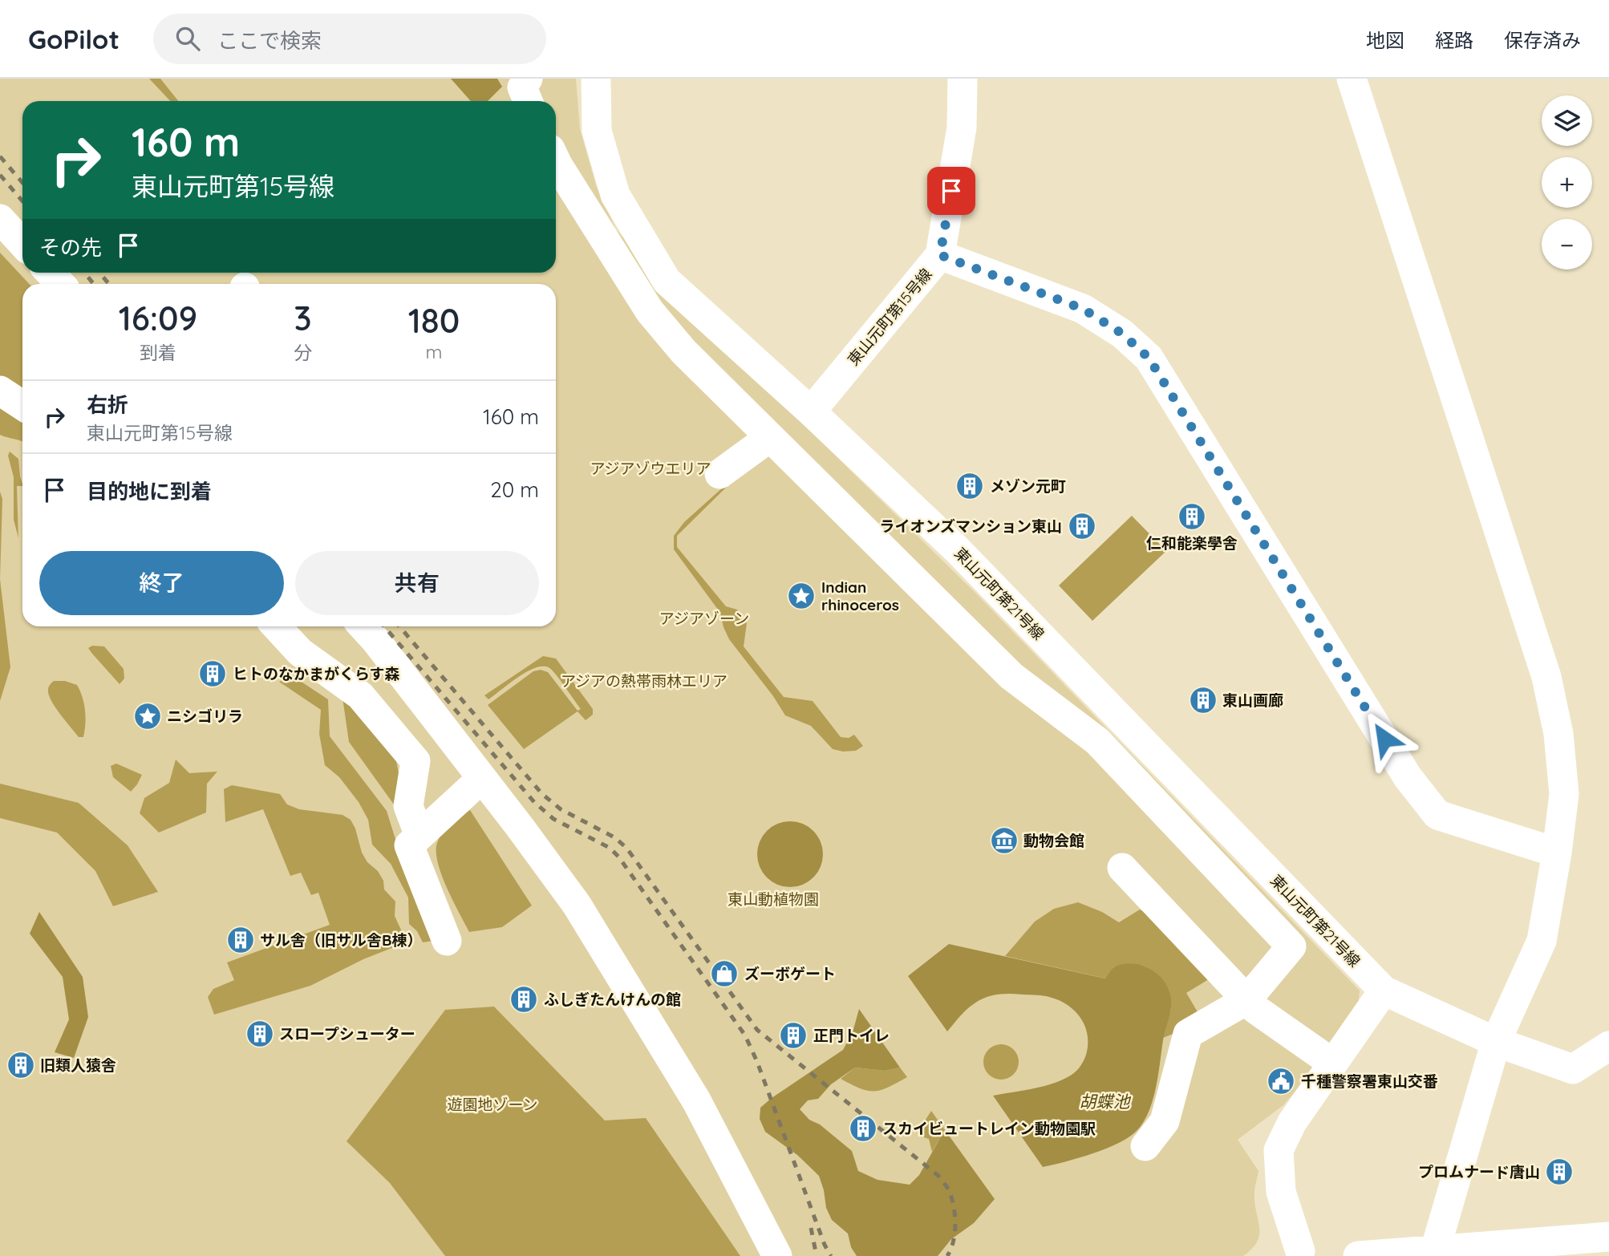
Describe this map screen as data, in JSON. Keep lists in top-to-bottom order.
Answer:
{
  "streets": {
    "street": ["東山元町第15号線", "東山元町第21号線"]
  },
  "crossings": [
    ["東山元町第15号線", "東山元町第21号線"]
  ],
  "water": ["胡蝶池"],
  "parks": [
    "アジアゾウエリア",
    "アジアゾーン",
    "アジアの熱帯雨林エリア",
    "東山動植物園",
    "遊園地ゾーン"
  ],
  "places": {
    "building": [
      "メゾン元町",
      "仁和能楽學舎",
      "ライオンズマンション東山",
      "ヒトのなかまがくらす森",
      "東山画廊",
      "サル舎（旧サル舎B棟）",
      "ふしぎたんけんの館",
      "スロープシューター",
      "正門トイレ",
      "旧類人猿舎",
      "スカイビュートレイン動物園駅",
      "プロムナード唐山"
    ],
    "place": ["Indian rhinoceros", "ニシゴリラ"],
    "museum": ["動物会館"],
    "shop": ["ズーボゲート"],
    "public building": ["千種警察署東山交番"]
  },
  "page": {
    "header": "GoPilot",
    "search": "ここで検索",
    "nav": ["地図", "経路", "保存済み"],
    "map_buttons": ["+", "−"],
    "turn": ["160 m", "東山元町第15号線"],
    "then": "その先",
    "eta": [
      "16:09",
      "到着",
      "3",
      "分",
      "180",
      "m"
    ],
    "list": [
      {
        "name": "右折",
        "note": "東山元町第15号線",
        "value": "160 m"
      },
      {
        "name": "目的地に到着",
        "value": "20 m"
      }
    ],
    "buttons": ["終了", "共有"]
  }
}
